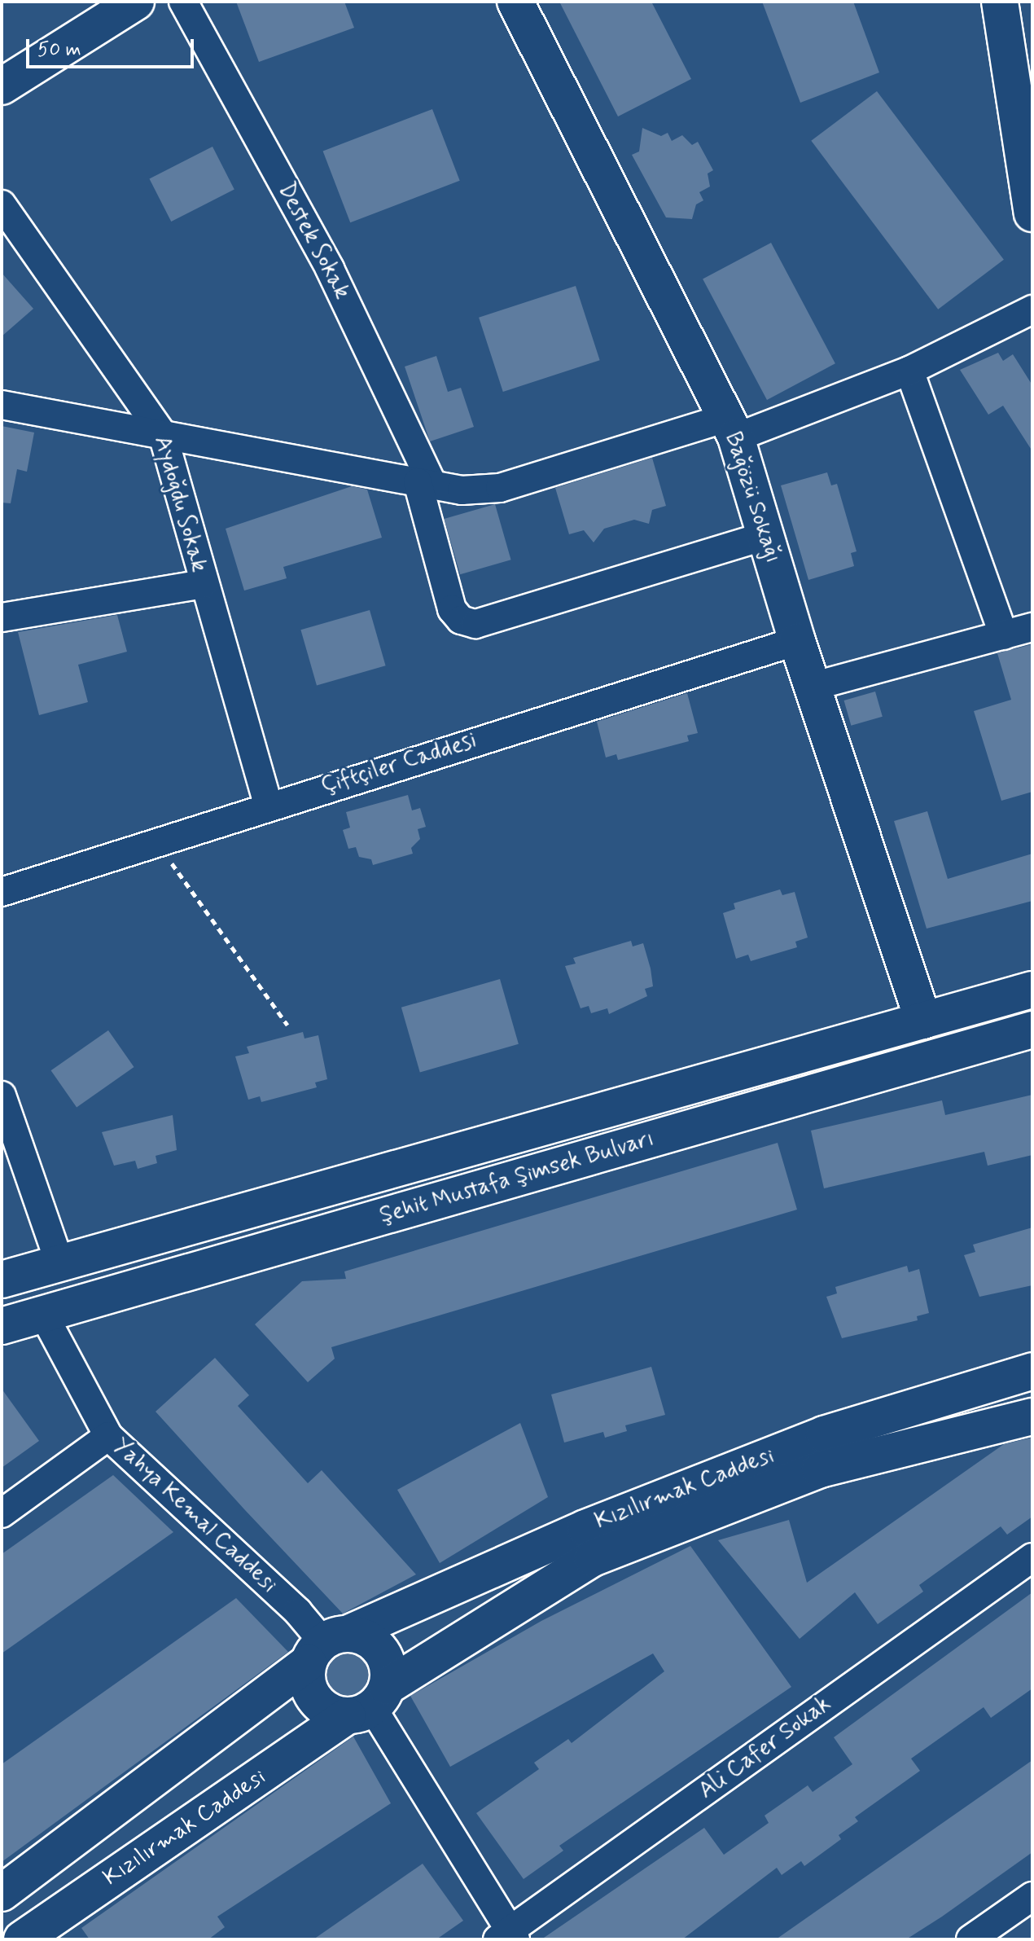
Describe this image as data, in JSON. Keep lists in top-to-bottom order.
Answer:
{
  "streets": {
    "main road": ["Bağözü Sokağı", "Şehit Mustafa Şimsek Bulvarı", "Kızılırmak Caddesi"],
    "street": [
      "Destek Sokak",
      "Aydoğdu Sokak",
      "Çiftçiler Caddesi",
      "Yahya Kemal Caddesi",
      "Ali Cafer Sokak"
    ]
  },
  "crossings": [
    ["Destek Sokak", "Bağözü Sokağı"],
    ["Bağözü Sokağı", "Çiftçiler Caddesi"],
    ["Bağözü Sokağı", "Şehit Mustafa Şimsek Bulvarı"],
    ["Aydoğdu Sokak", "Çiftçiler Caddesi"],
    ["Şehit Mustafa Şimsek Bulvarı", "Yahya Kemal Caddesi"],
    ["Kızılırmak Caddesi", "Yahya Kemal Caddesi"]
  ],
  "scale_bar": "50 m"
}
